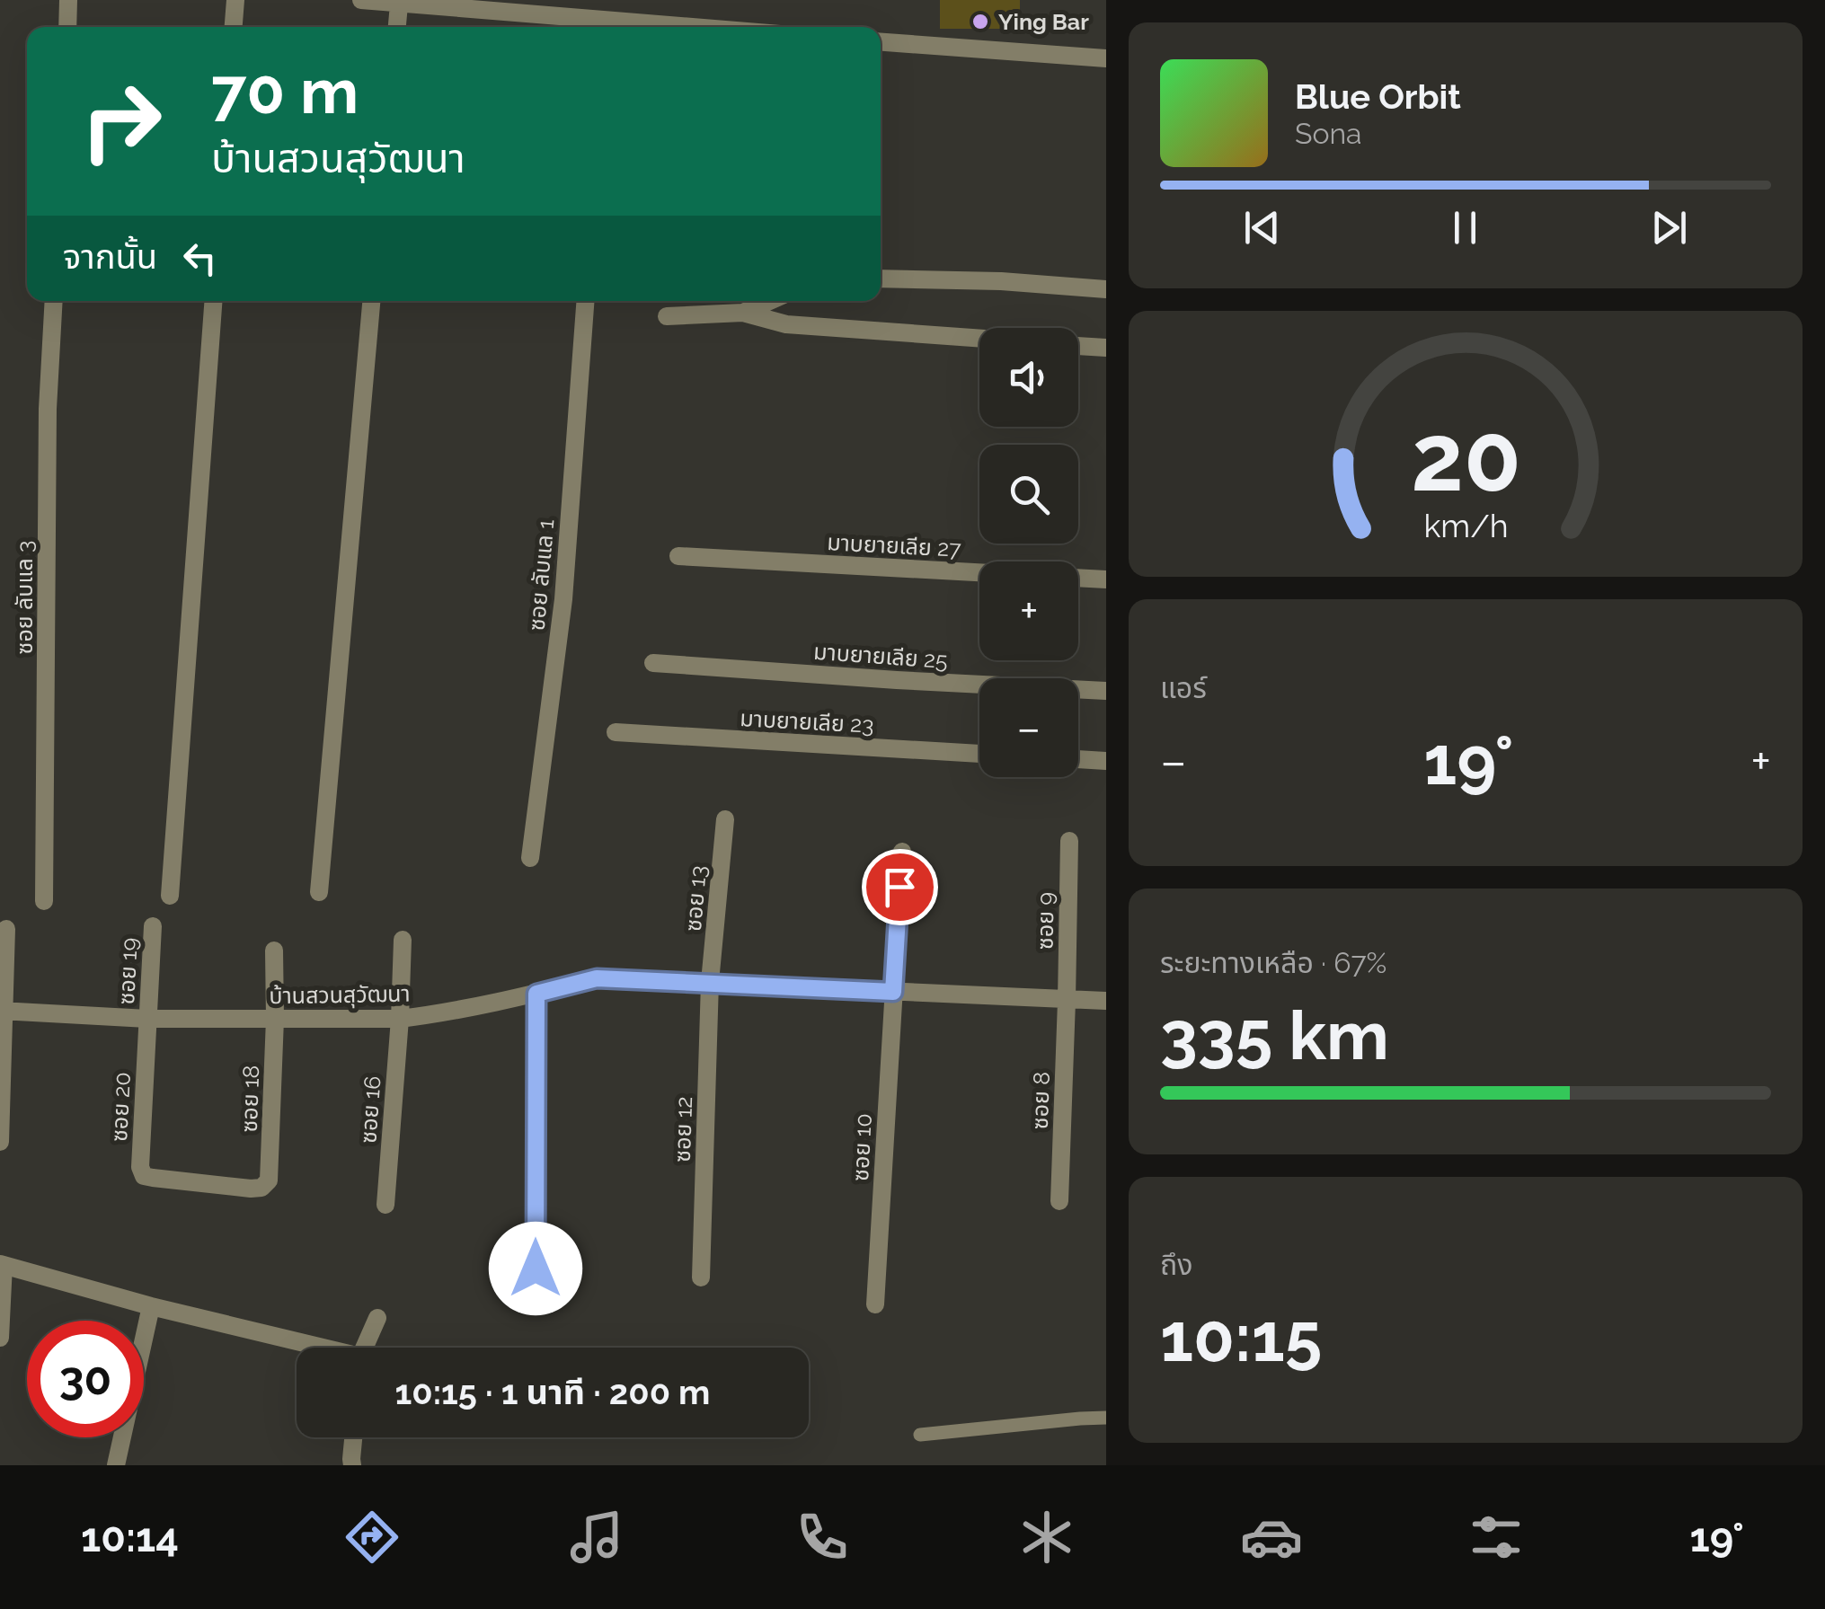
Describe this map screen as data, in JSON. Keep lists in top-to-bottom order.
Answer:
{
  "streets": {
    "street": [
      "มาบยายเลีย 27",
      "ซอย ลับแล 1",
      "ซอย ลับแล 3",
      "มาบยายเลีย 25",
      "มาบยายเลีย 23",
      "ซอย 13",
      "ซอย 9",
      "ซอย 19",
      "บ้านสวนสุวัฒนา",
      "ซอย 18",
      "ซอย 8",
      "ซอย 20",
      "ซอย 16",
      "ซอย 12",
      "ซอย 10"
    ]
  },
  "crossings": [
    ["ซอย 13", "บ้านสวนสุวัฒนา"],
    ["ซอย 13", "ซอย 12"],
    ["ซอย 9", "บ้านสวนสุวัฒนา"],
    ["ซอย 9", "ซอย 8"],
    ["ซอย 19", "บ้านสวนสุวัฒนา"],
    ["ซอย 19", "ซอย 20"],
    ["บ้านสวนสุวัฒนา", "ซอย 18"],
    ["บ้านสวนสุวัฒนา", "ซอย 8"],
    ["บ้านสวนสุวัฒนา", "ซอย 20"],
    ["บ้านสวนสุวัฒนา", "ซอย 16"],
    ["บ้านสวนสุวัฒนา", "ซอย 12"],
    ["บ้านสวนสุวัฒนา", "ซอย 10"],
    ["ซอย 18", "ซอย 20"]
  ],
  "places": ["Ying Bar"],
  "page": {
    "turn": ["70 m", "บ้านสวนสุวัฒนา"],
    "song": ["Blue Orbit", "Sona"],
    "then": "จากนั้น",
    "map_buttons": ["+", "−"],
    "tile": [
      "แอร์",
      ["ระยะทางเหลือ · 67%", "335 km"],
      ["ถึง", "10:15"]
    ],
    "heat": ["−", "19°", "+"],
    "limit": "30",
    "trip": "10:15 · 1 นาที · 200 m",
    "tabs": ["10:14", "19°"],
    "gauge": ["20", "km/h"]
  }
}
